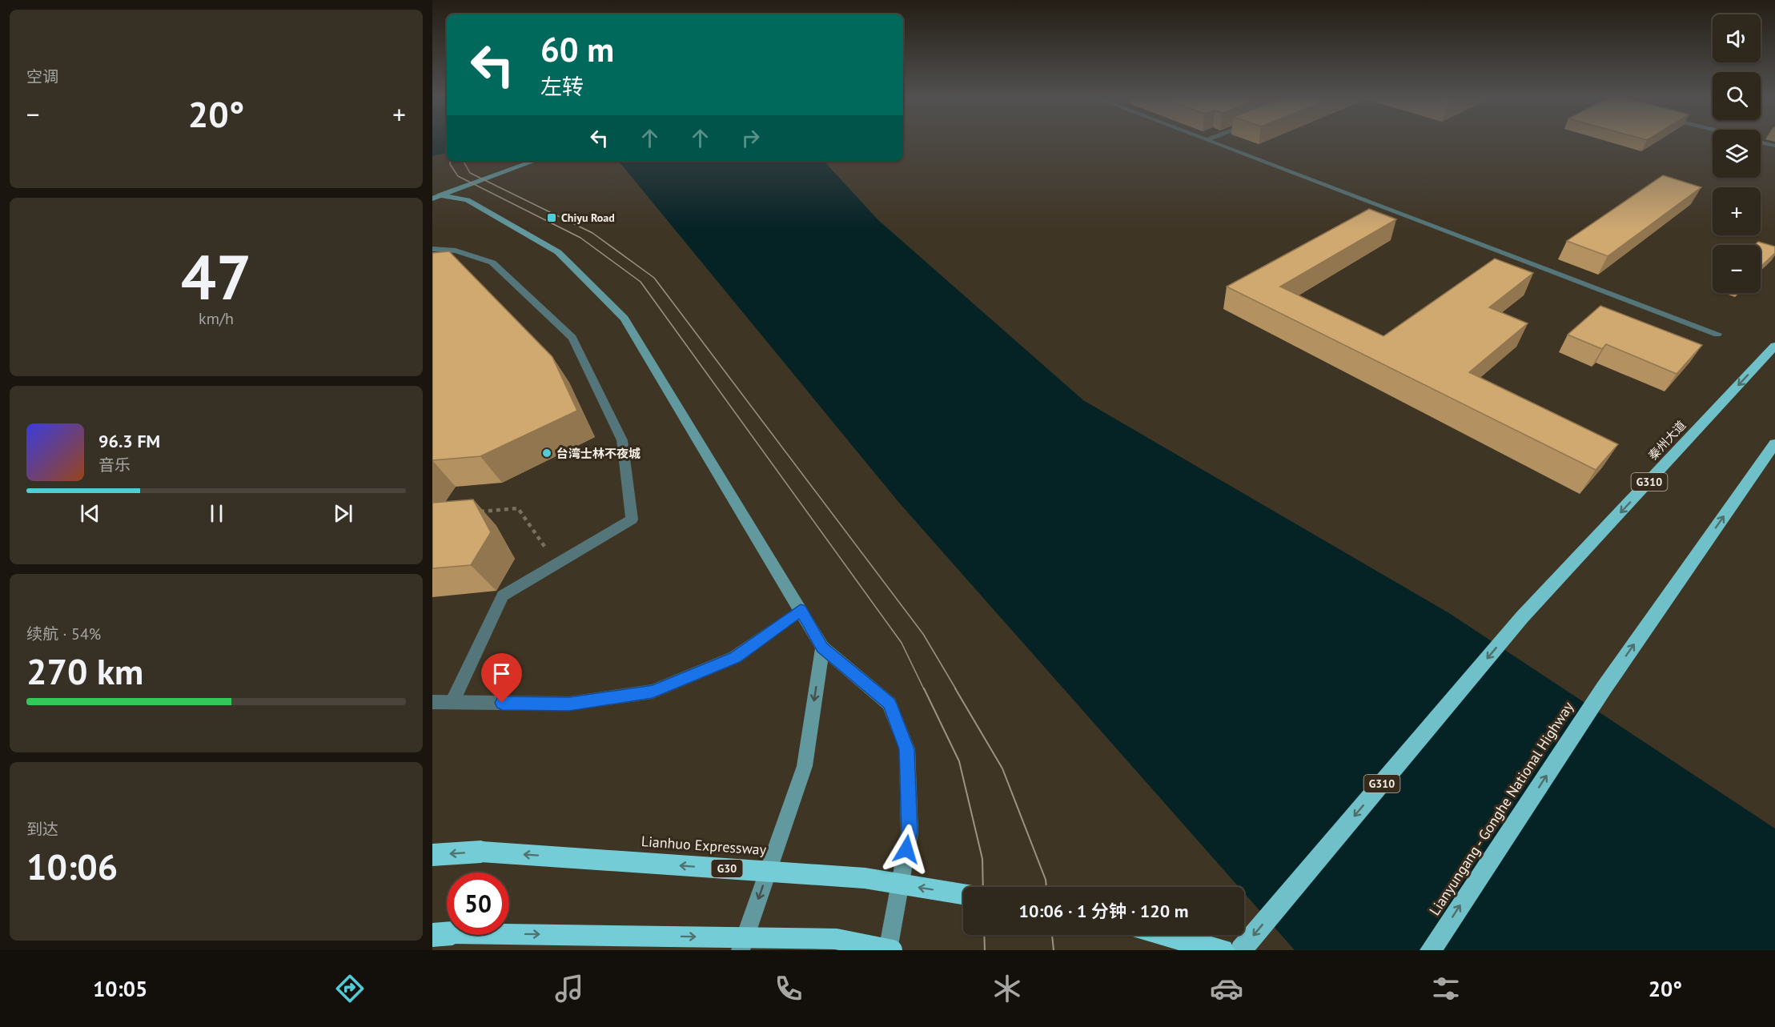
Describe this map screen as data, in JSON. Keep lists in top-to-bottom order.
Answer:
{
  "streets": {
    "highway": [
      "秦州大道",
      "G310",
      "Lianyungang - Gonghe National Highway",
      "Lianhuo Expressway",
      "G30"
    ]
  },
  "one_way": ["秦州大道", "Lianyungang - Gonghe National Highway"],
  "places": {
    "transit": ["Chiyu Road"],
    "other": ["台湾士林不夜城"]
  },
  "page": {
    "tile": [
      "空调",
      ["47", "km/h"],
      ["续航 · 54%", "270 km"],
      ["到达", "10:06"]
    ],
    "map_buttons": ["+", "−"],
    "turn": ["60 m", "左转"],
    "heat": ["−", "20°", "+"],
    "song": ["96.3 FM", "音乐"],
    "limit": "50",
    "trip": "10:06 · 1 分钟 · 120 m",
    "tabs": ["10:05", "20°"]
  }
}
